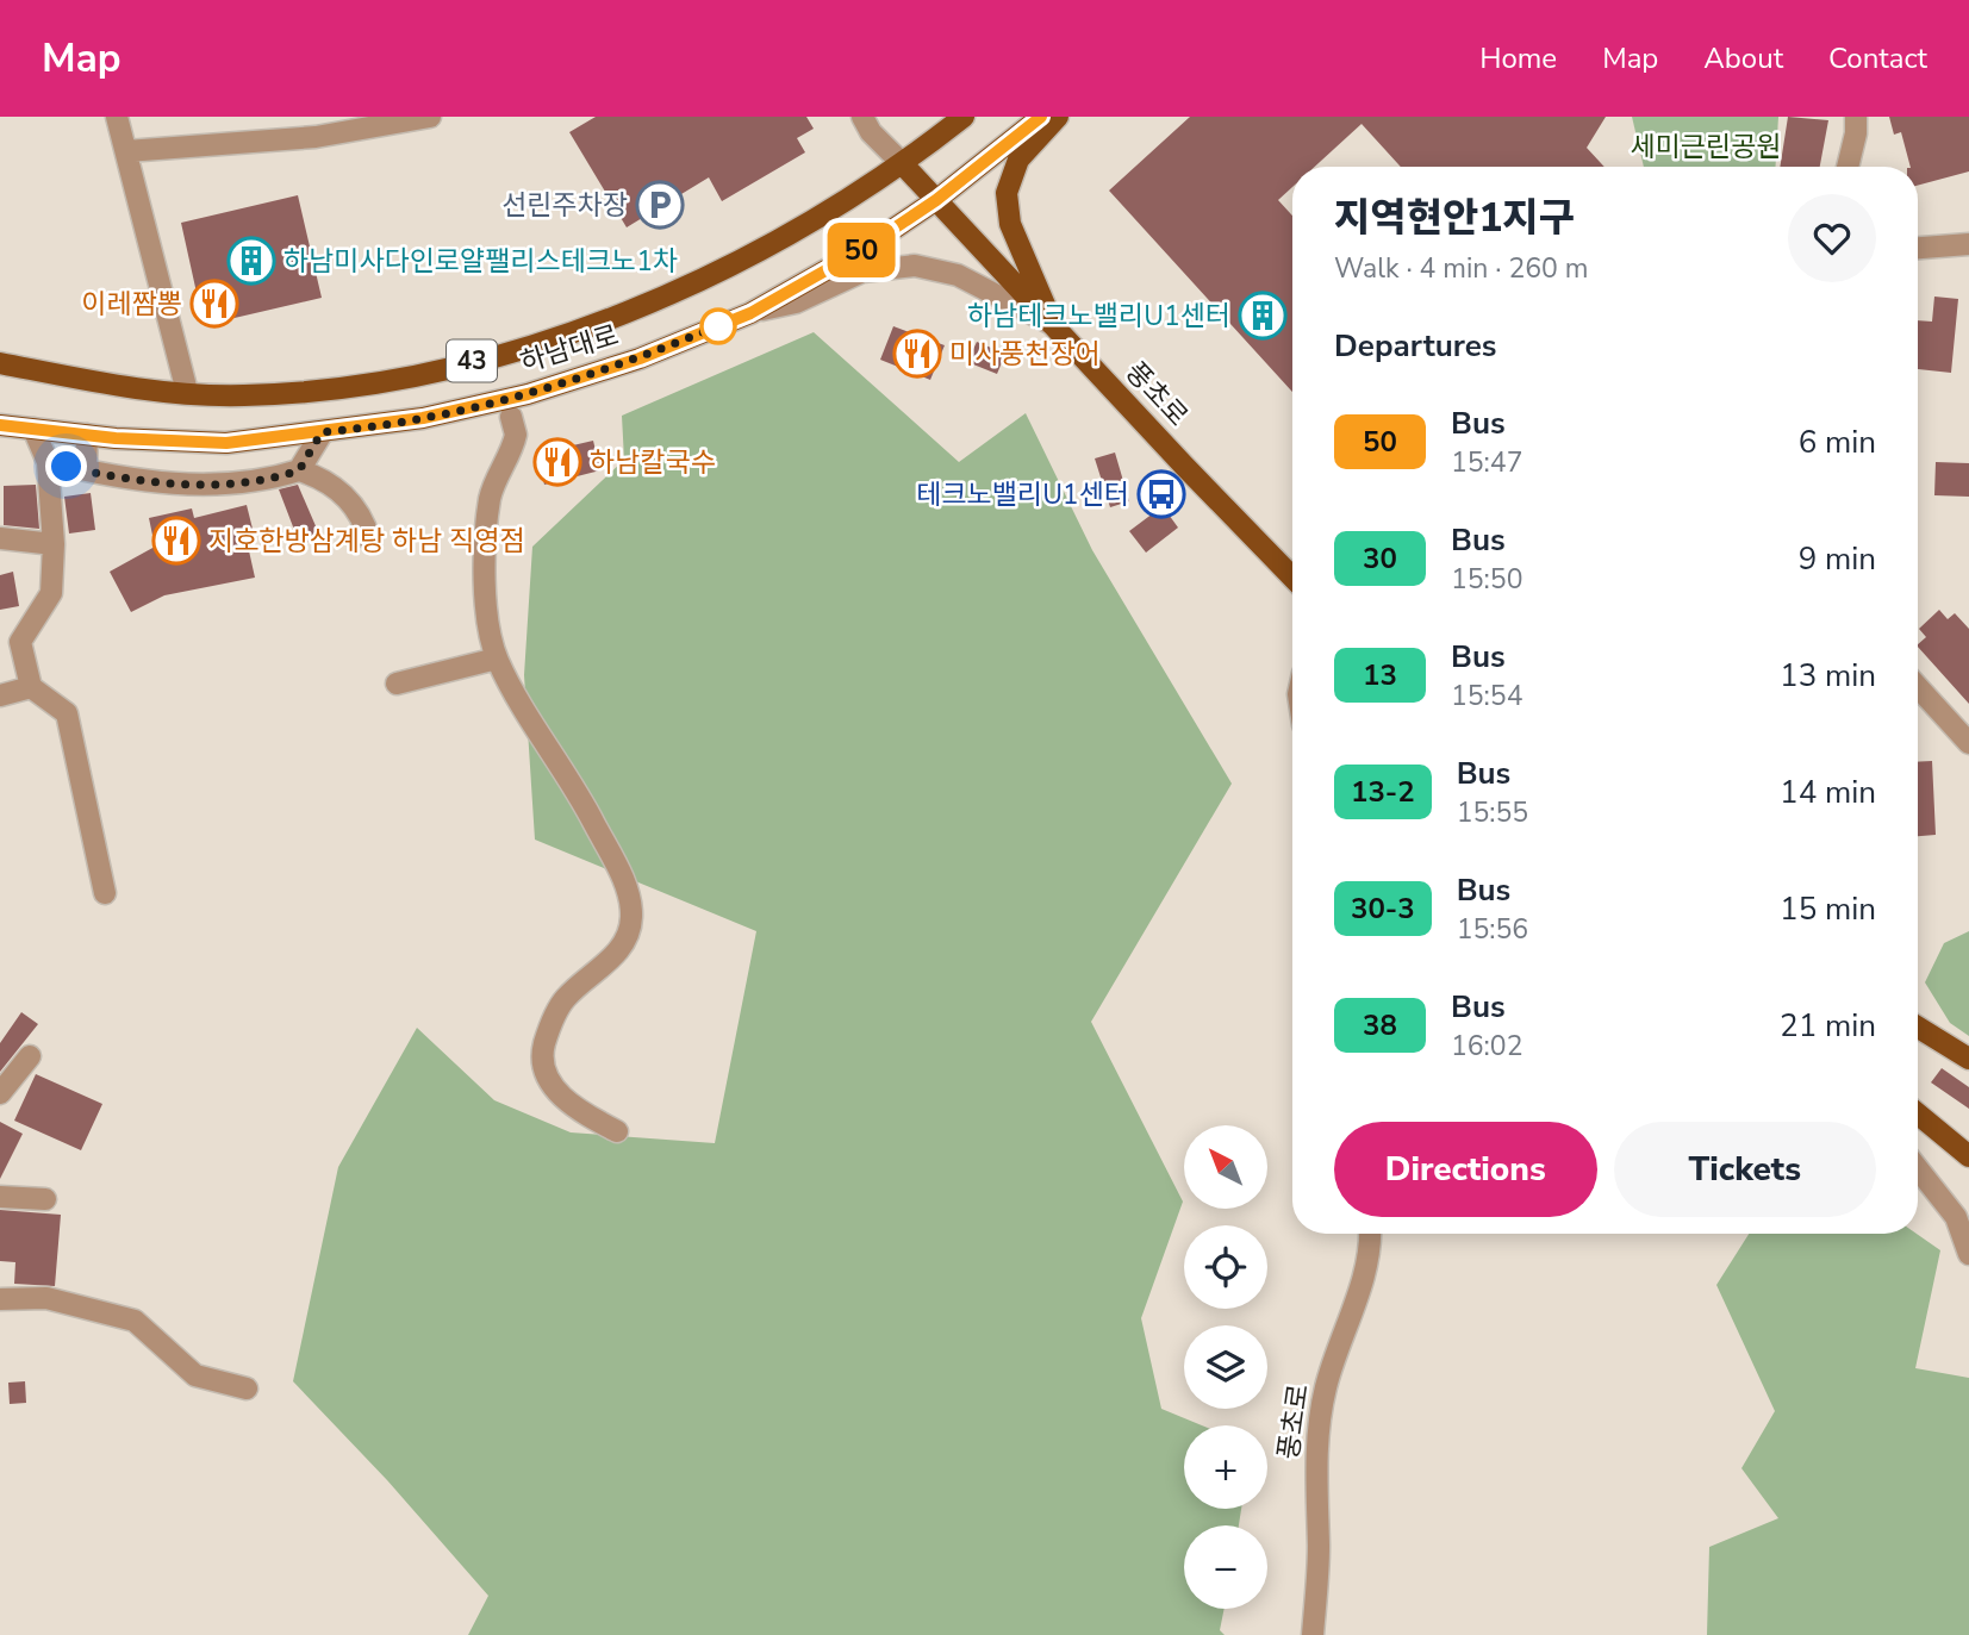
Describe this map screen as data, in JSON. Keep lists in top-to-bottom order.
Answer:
{
  "streets": {
    "main road": ["하남대로", "43", "풍초로"]
  },
  "crossings": [
    ["하남대로", "풍초로"]
  ],
  "parks": ["세미근린공원"],
  "places": {
    "parking": ["선린주차장"],
    "building": ["하남미사다인로얄팰리스테크노1차", "하남테크노밸리U1센터"],
    "restaurant": [
      "이레짬뽕",
      "미사풍천장어",
      "하남칼국수",
      "지호한방삼계탕 하남 직영점"
    ],
    "bus stop": ["테크노밸리U1센터"]
  },
  "lines": ["bus line 50"],
  "north": "top left",
  "page": {
    "header": "Map",
    "nav": [
      "Home",
      "Map",
      "About",
      "Contact"
    ],
    "on_map": "50",
    "heading": [
      ["지역현안1지구", "Walk · 4 min · 260 m"],
      "Departures"
    ],
    "list": [
      {
        "mark": "50",
        "name": "Bus",
        "note": "15:47",
        "value": "6 min"
      },
      {
        "mark": "30",
        "name": "Bus",
        "note": "15:50",
        "value": "9 min"
      },
      {
        "mark": "13",
        "name": "Bus",
        "note": "15:54",
        "value": "13 min"
      },
      {
        "mark": "13-2",
        "name": "Bus",
        "note": "15:55",
        "value": "14 min"
      },
      {
        "mark": "30-3",
        "name": "Bus",
        "note": "15:56",
        "value": "15 min"
      },
      {
        "mark": "38",
        "name": "Bus",
        "note": "16:02",
        "value": "21 min"
      }
    ],
    "buttons": ["Directions", "Tickets"],
    "map_buttons": ["+", "−"]
  }
}
